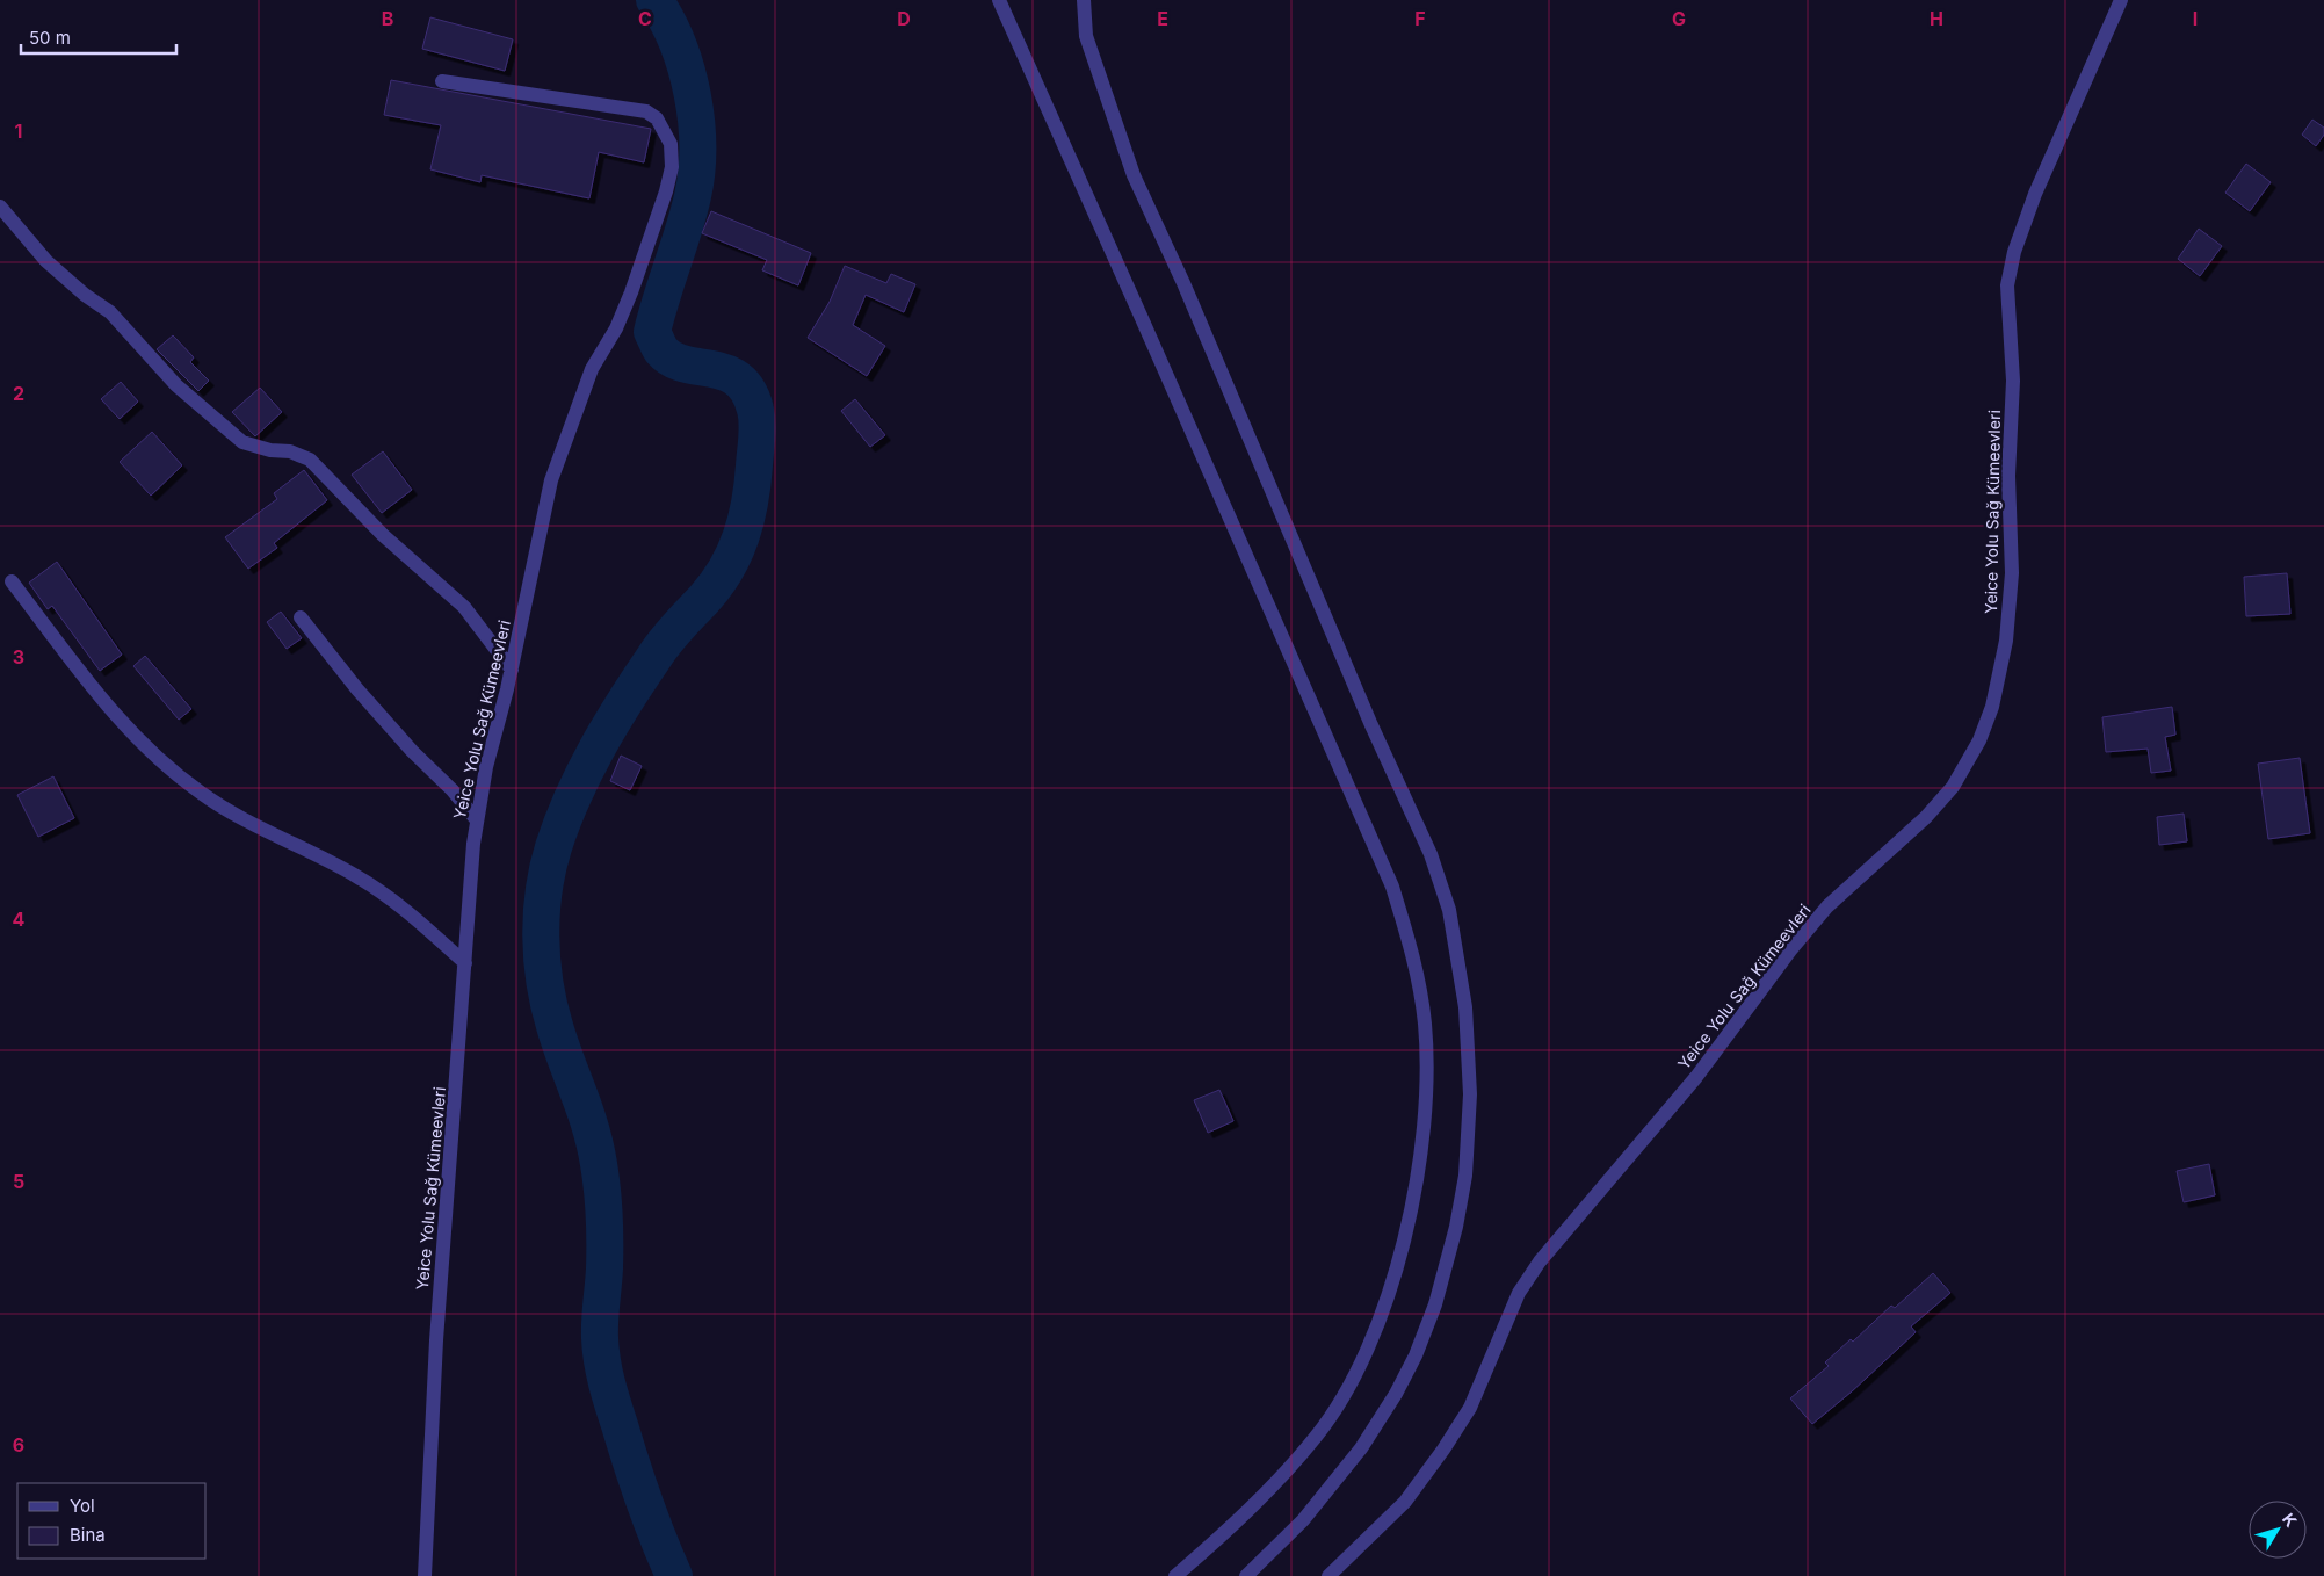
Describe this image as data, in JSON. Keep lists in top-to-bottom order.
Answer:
{
  "streets": {
    "street": ["Yeice Yolu Sağ Kümeevleri"]
  },
  "legend": ["Yol", "Bina"],
  "scale_bar": "50 m",
  "north": "top right",
  "grid": {
    "columns": [
      "B",
      "C",
      "D",
      "E",
      "F",
      "G",
      "H",
      "I"
    ],
    "rows": [
      "1",
      "2",
      "3",
      "4",
      "5",
      "6"
    ]
  }
}
